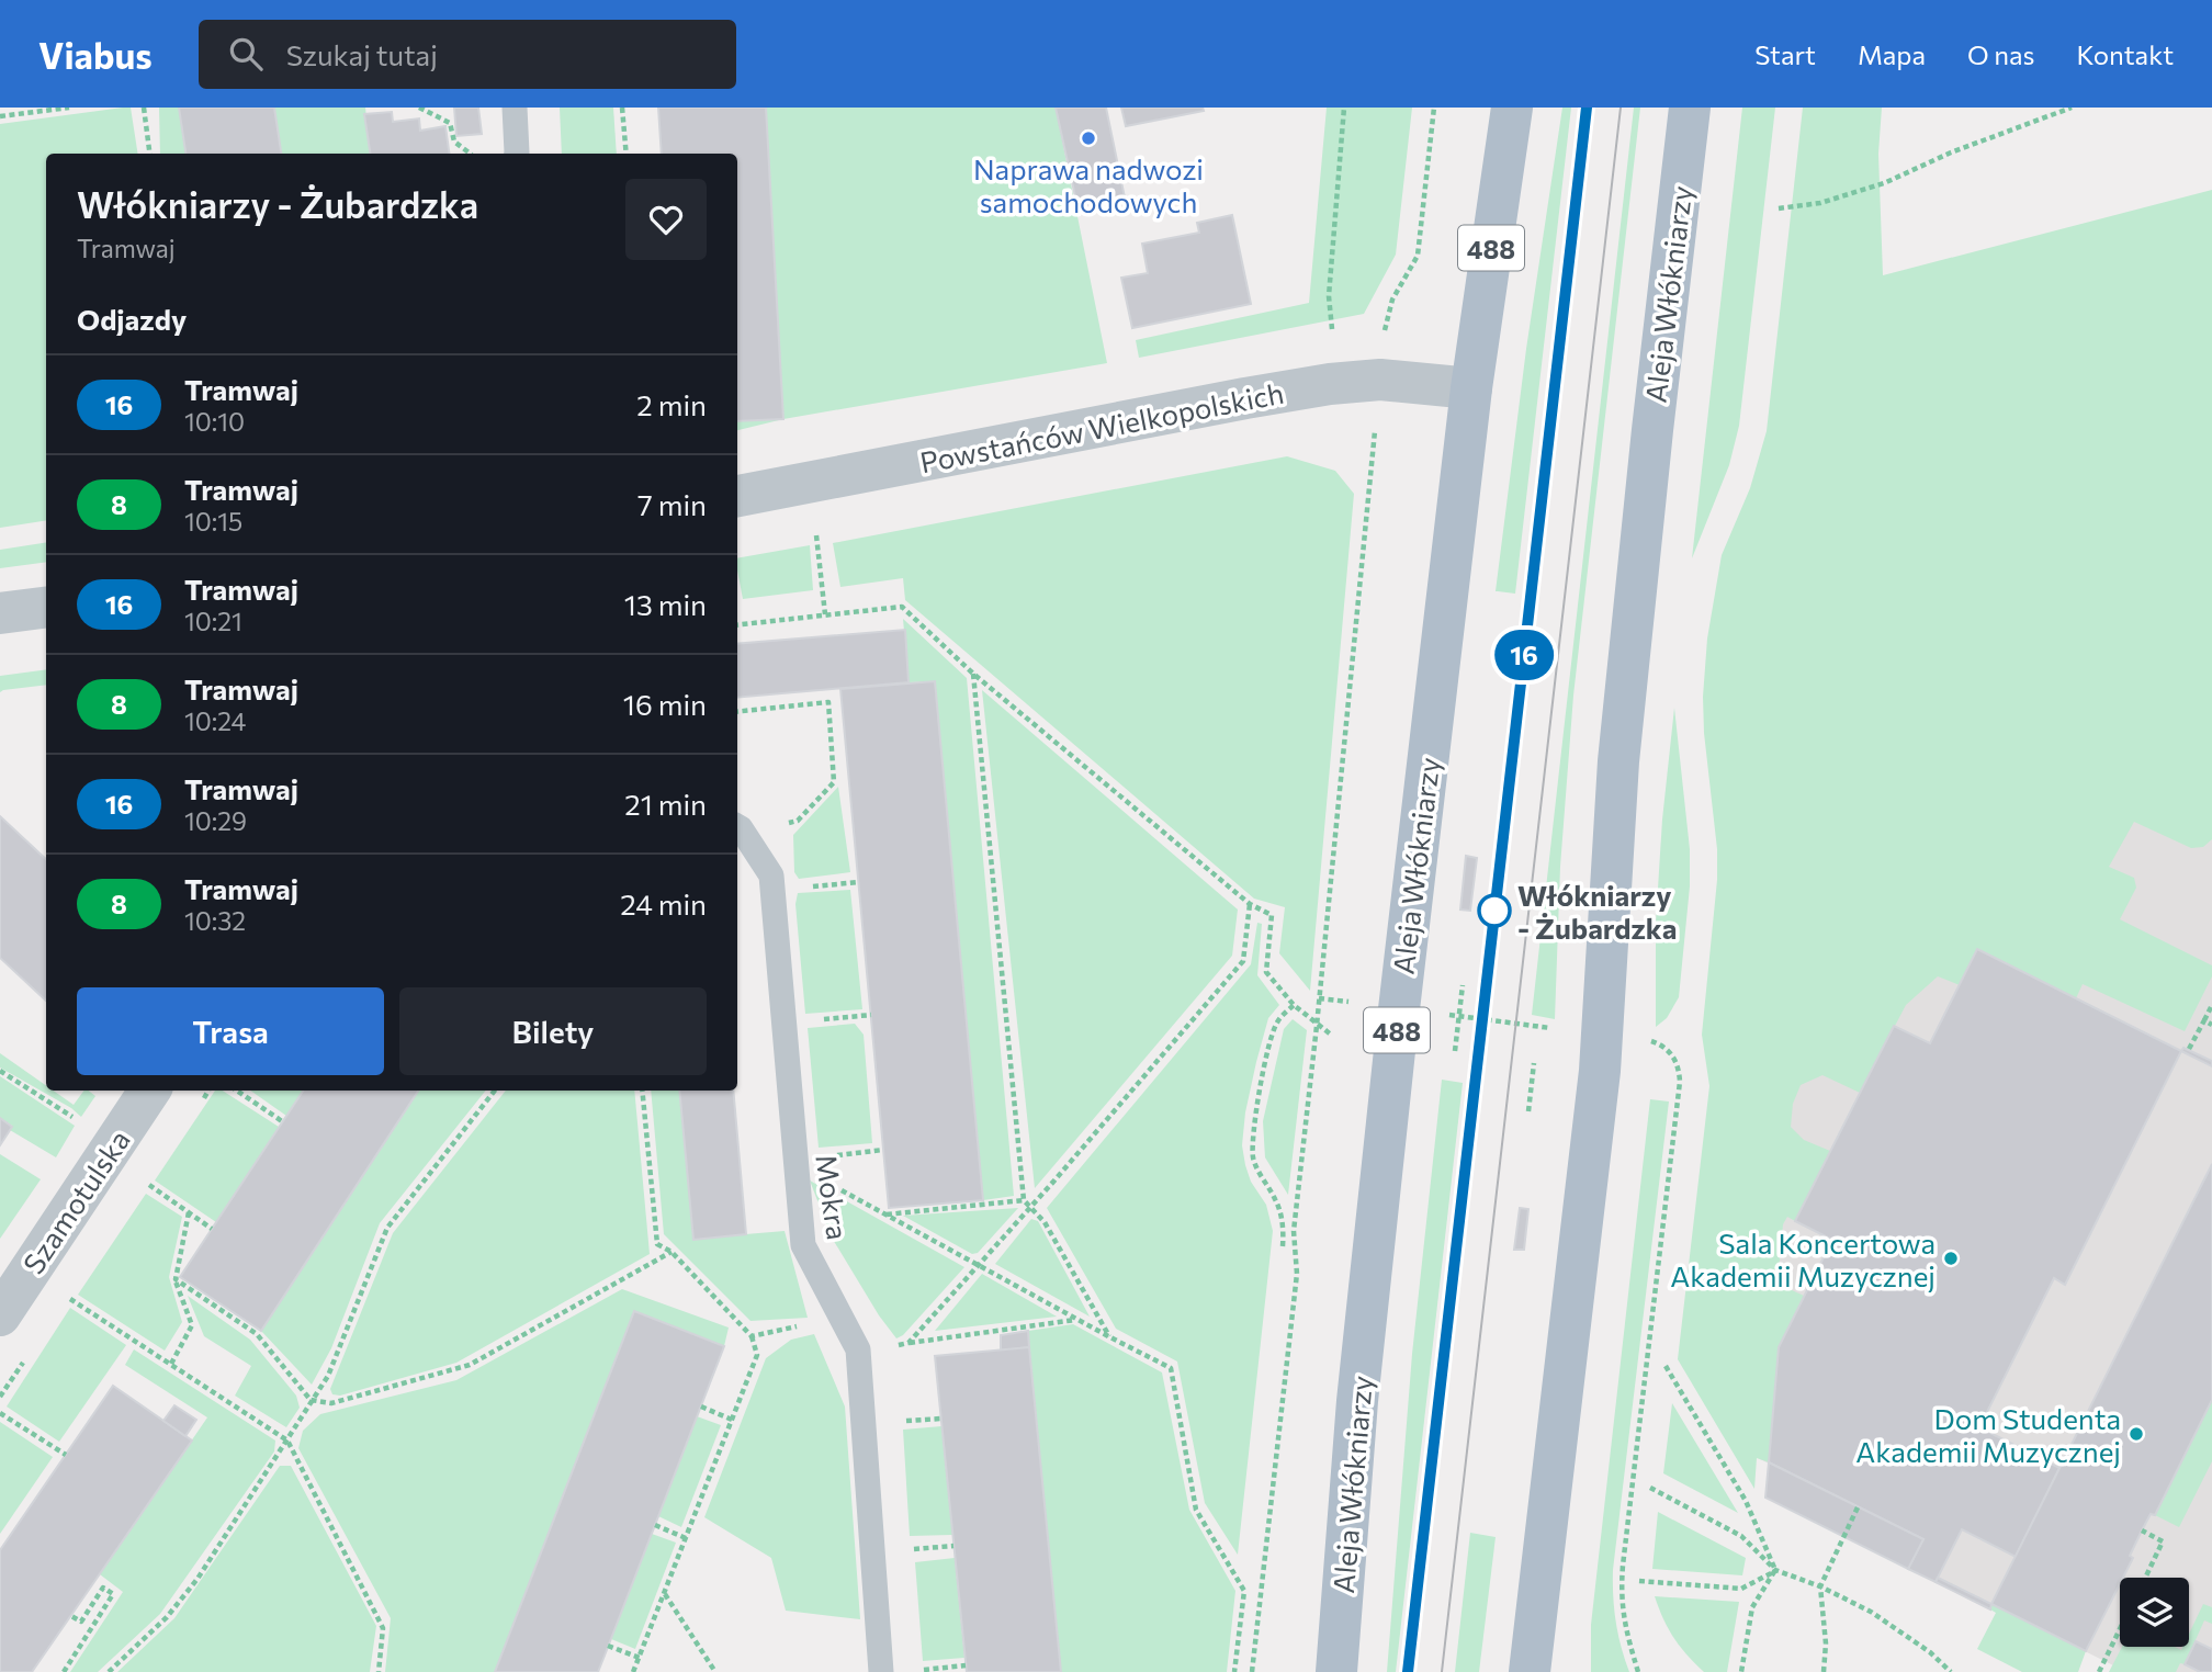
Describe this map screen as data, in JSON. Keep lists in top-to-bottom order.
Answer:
{
  "streets": {
    "main road": ["488", "Aleja Włókniarzy"],
    "street": ["Powstańców Wielkopolskich", "Szamotulska"],
    "lane": ["Mokra"]
  },
  "crossings": [
    ["Aleja Włókniarzy", "Powstańców Wielkopolskich"]
  ],
  "places": [
    "Naprawa nadwozi samochodowych",
    "Włókniarzy - Żubardzka",
    "Sala Koncertowa Akademii Muzycznej",
    "Dom Studenta Akademii Muzycznej"
  ],
  "lines": ["tram line 16"],
  "page": {
    "header": "Viabus",
    "search": "Szukaj tutaj",
    "nav": [
      "Start",
      "Mapa",
      "O nas",
      "Kontakt"
    ],
    "on_map": "16",
    "heading": [
      ["Włókniarzy - Żubardzka", "Tramwaj"],
      "Odjazdy"
    ],
    "list": [
      {
        "mark": "16",
        "name": "Tramwaj",
        "note": "10:10",
        "value": "2 min"
      },
      {
        "mark": "8",
        "name": "Tramwaj",
        "note": "10:15",
        "value": "7 min"
      },
      {
        "mark": "16",
        "name": "Tramwaj",
        "note": "10:21",
        "value": "13 min"
      },
      {
        "mark": "8",
        "name": "Tramwaj",
        "note": "10:24",
        "value": "16 min"
      },
      {
        "mark": "16",
        "name": "Tramwaj",
        "note": "10:29",
        "value": "21 min"
      },
      {
        "mark": "8",
        "name": "Tramwaj",
        "note": "10:32",
        "value": "24 min"
      }
    ],
    "buttons": ["Trasa", "Bilety"]
  }
}
